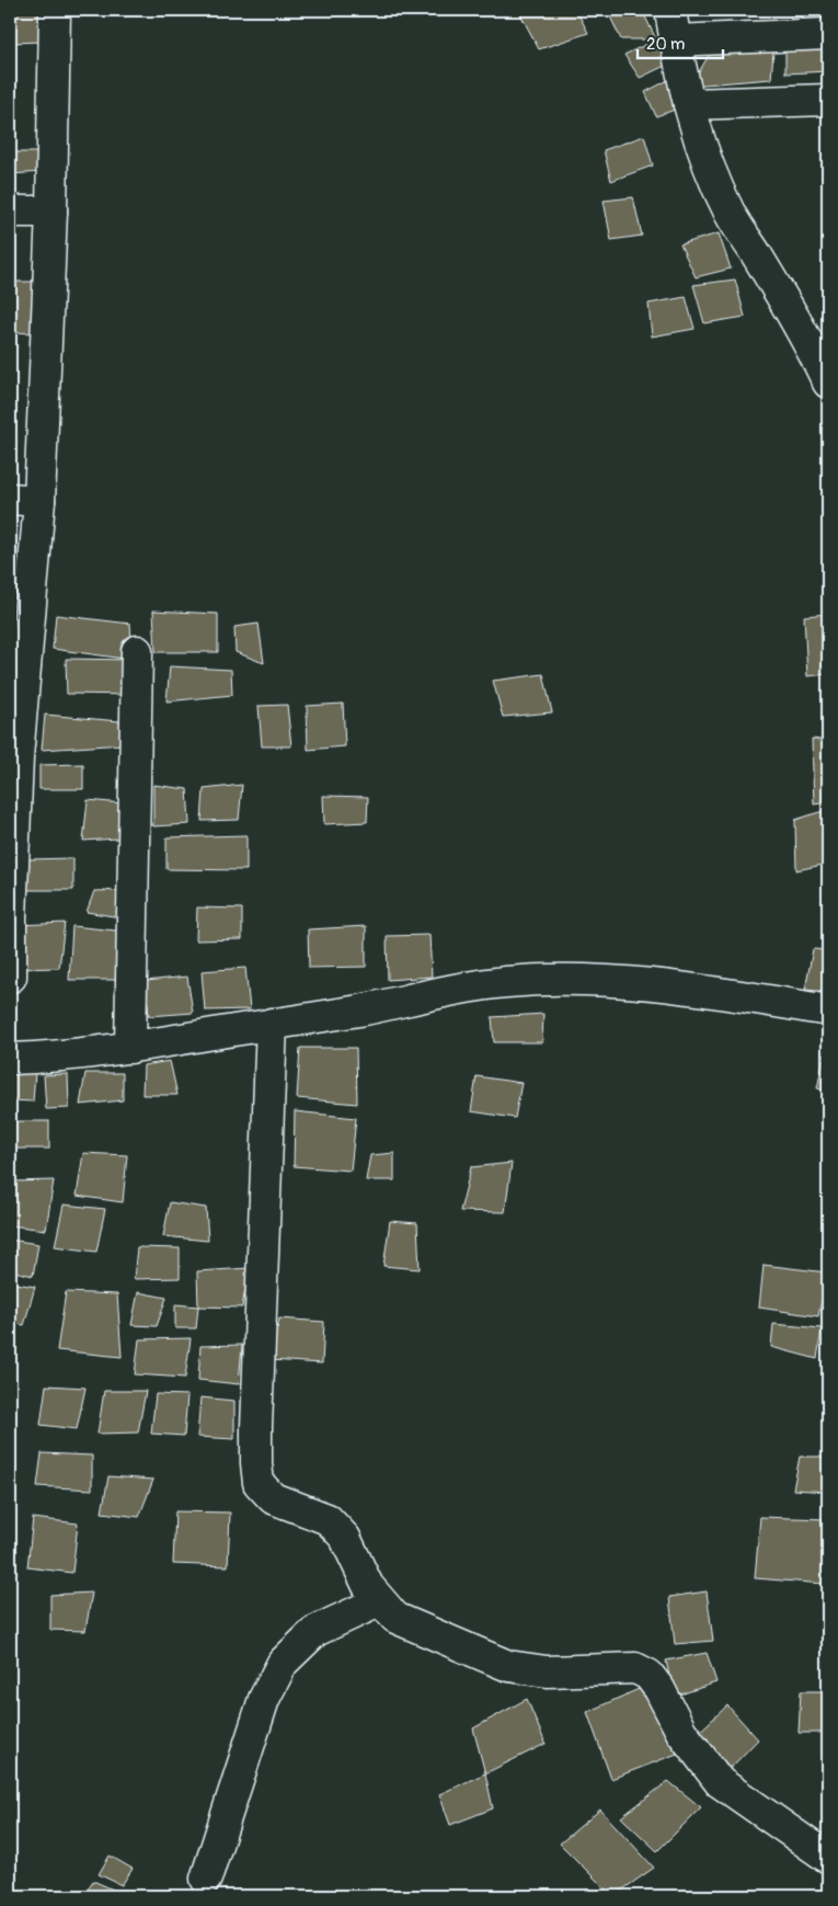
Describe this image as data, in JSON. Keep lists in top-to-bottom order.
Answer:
{
  "scale_bar": "20 m"
}
